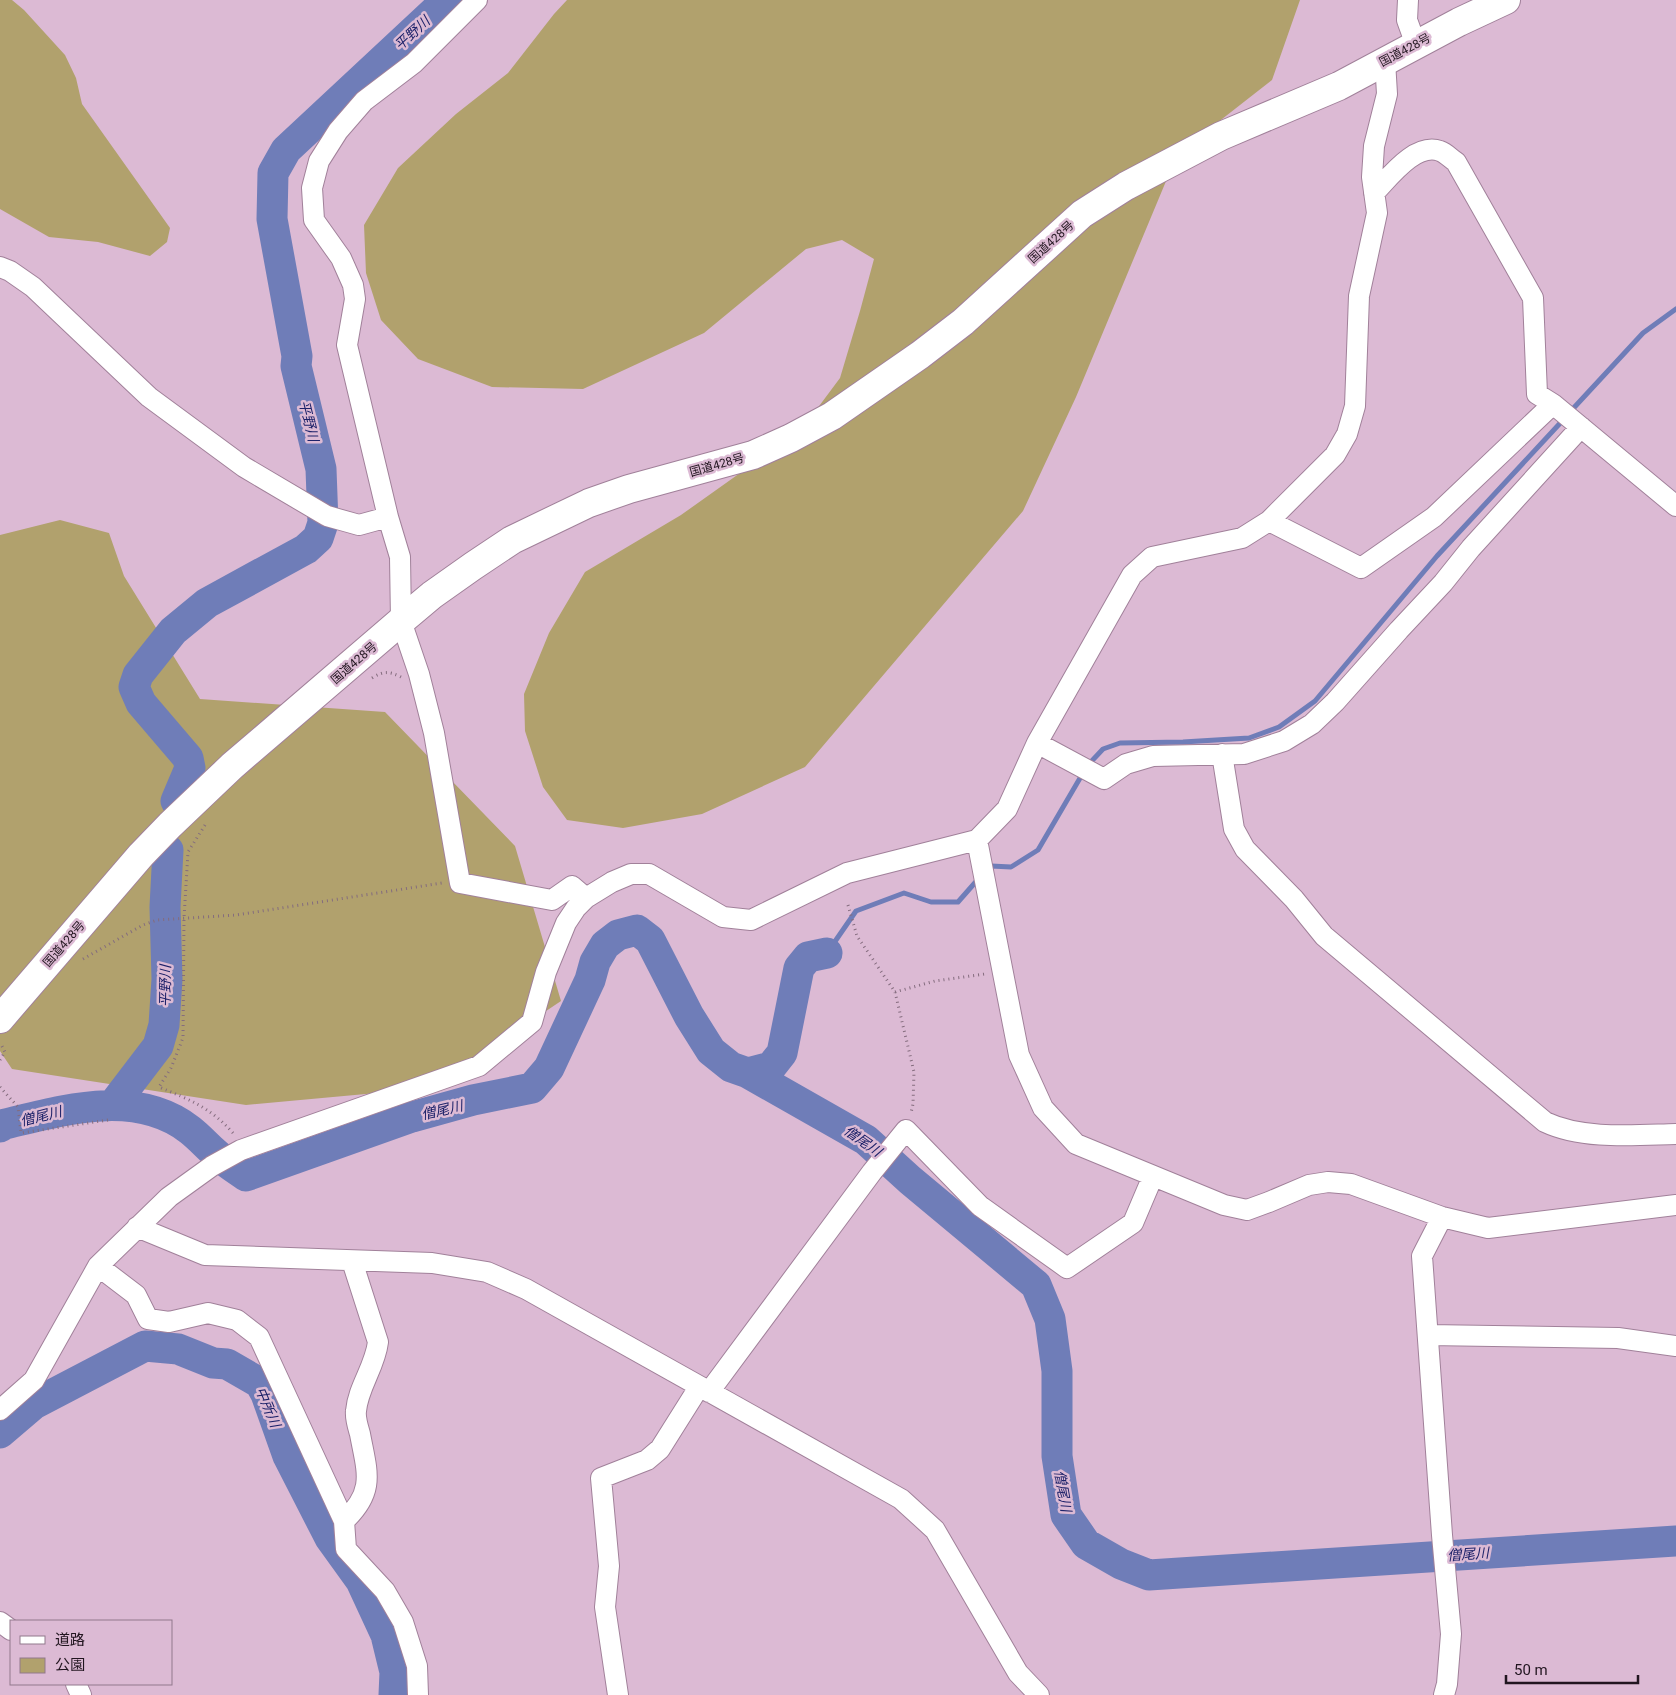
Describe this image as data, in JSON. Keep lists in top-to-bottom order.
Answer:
{
  "streets": {
    "highway": ["国道428号"]
  },
  "water": ["平野川", "僧尾川", "中所川"],
  "legend": ["道路", "公園"],
  "scale_bar": "50 m"
}
